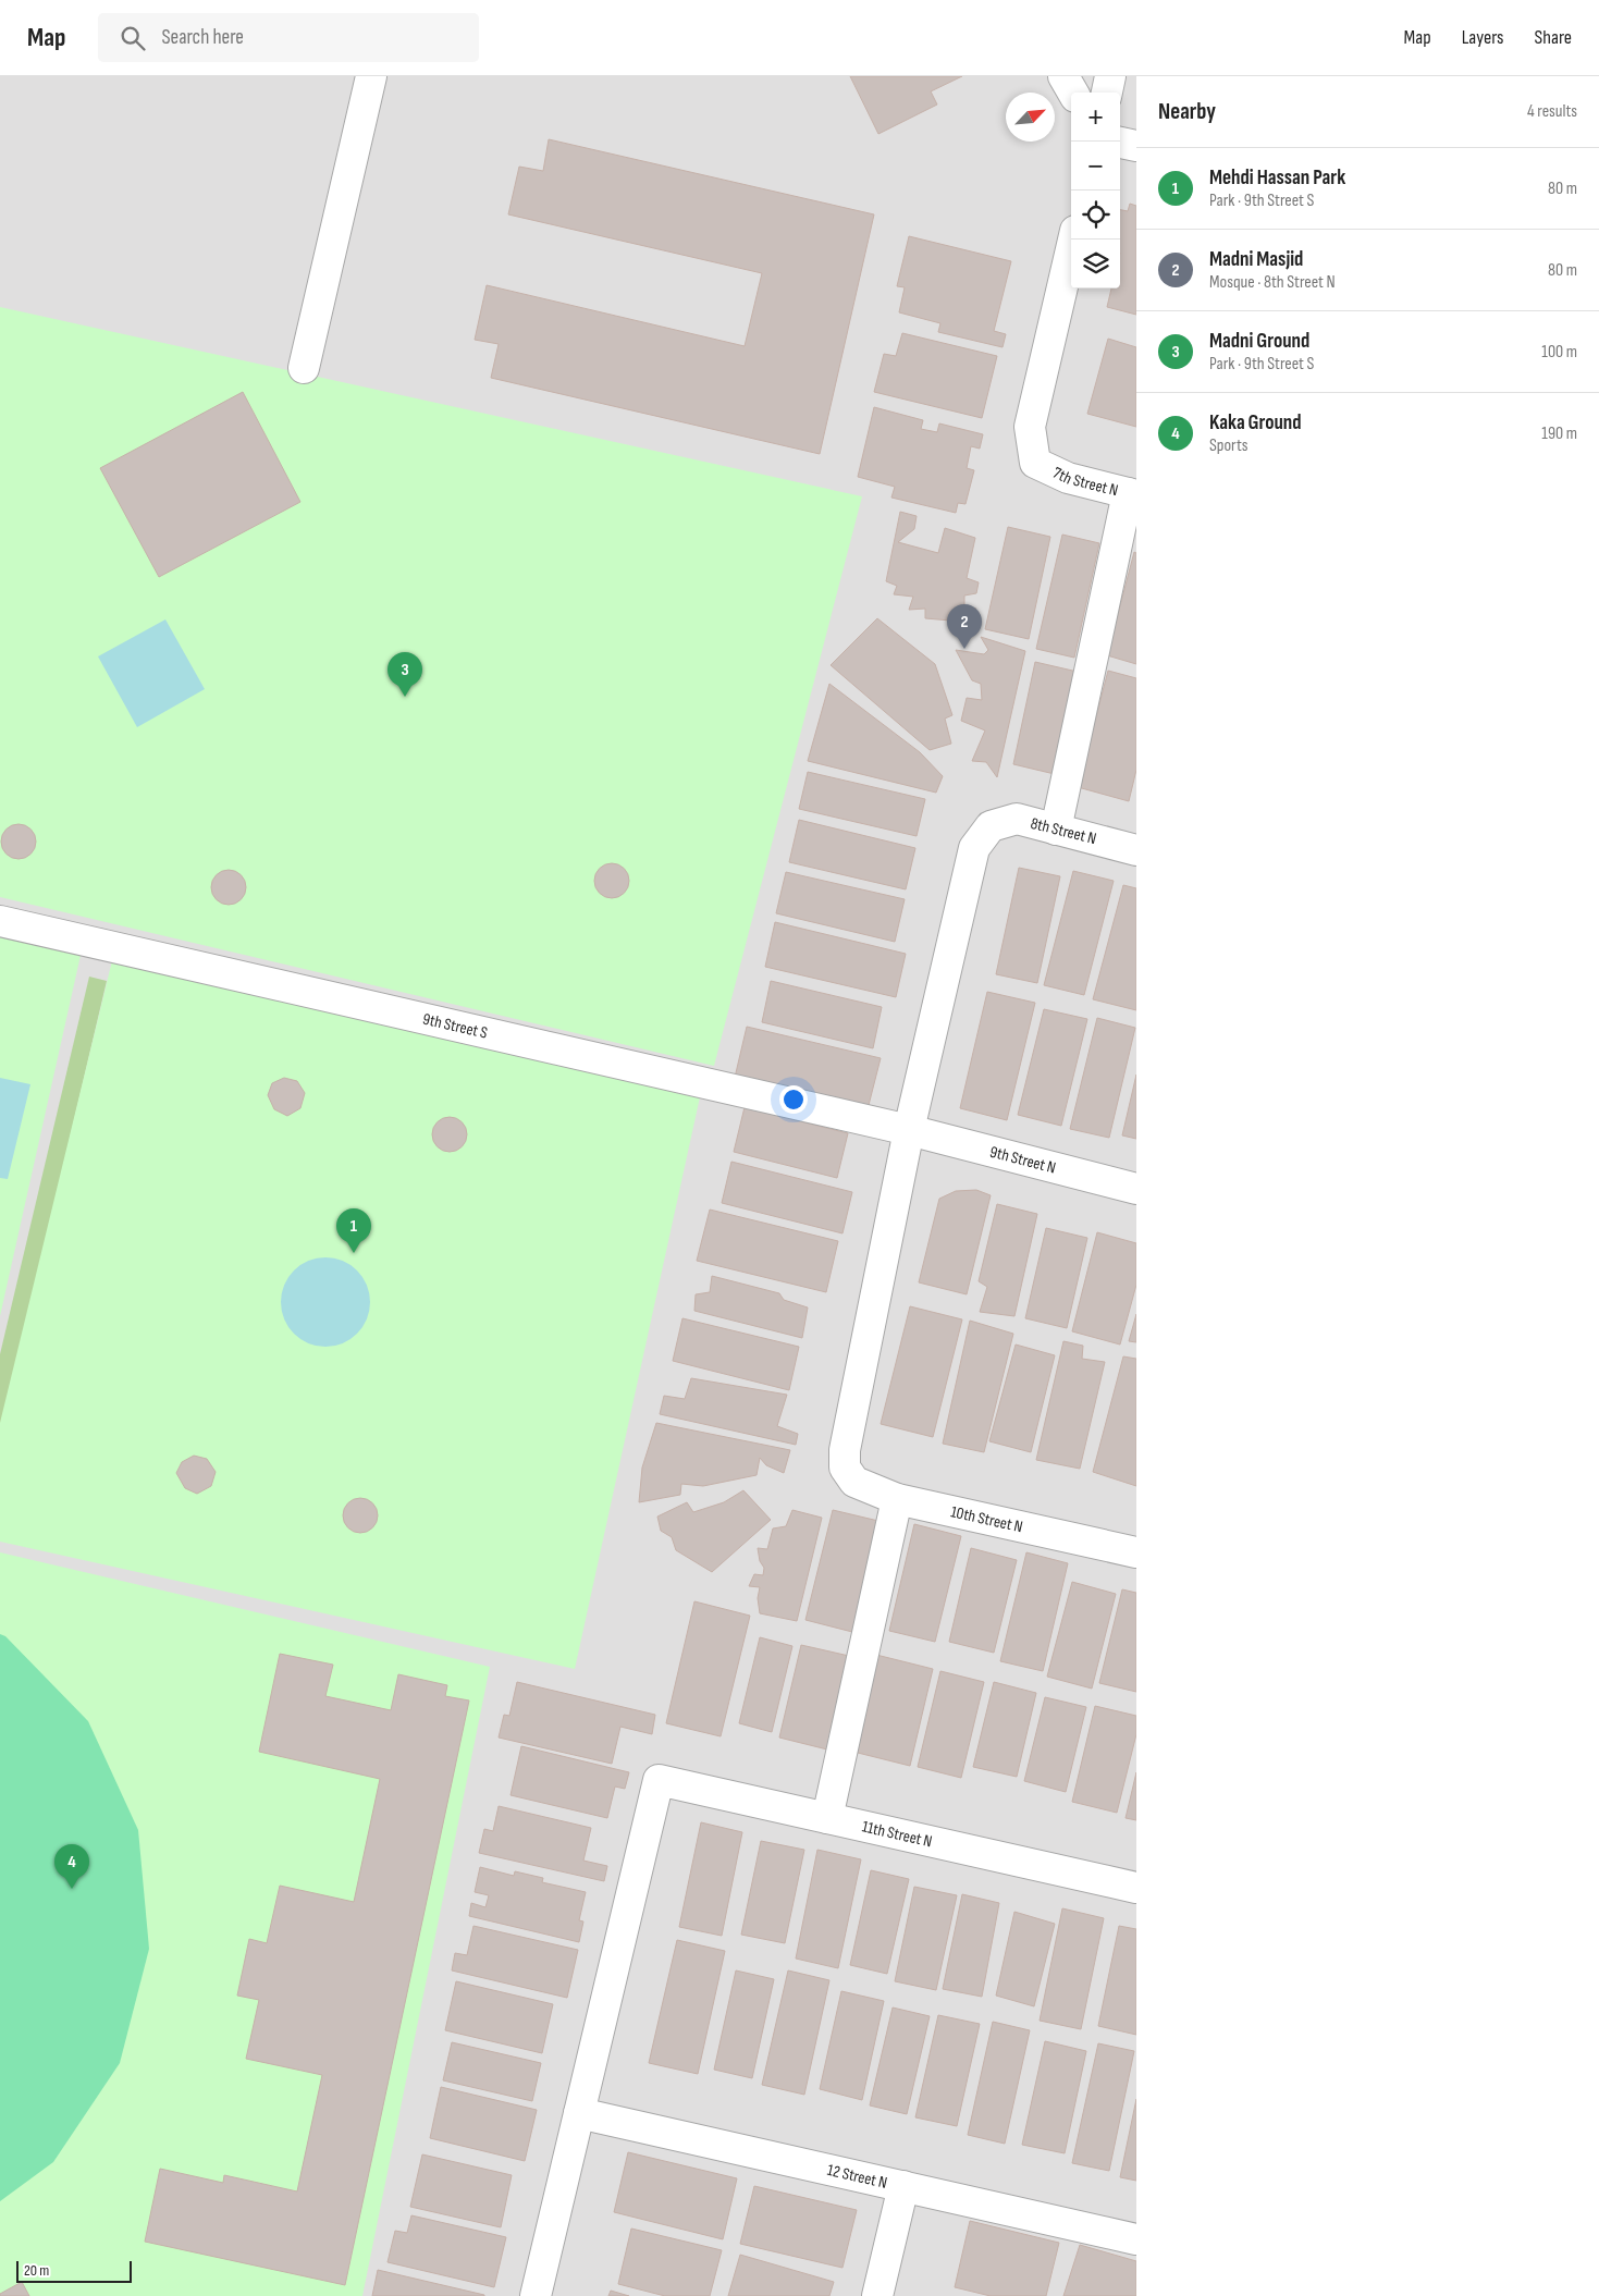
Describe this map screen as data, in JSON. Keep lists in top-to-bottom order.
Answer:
{
  "streets": {
    "street": [
      "7th Street N",
      "8th Street N",
      "9th Street S",
      "9th Street N",
      "10th Street N",
      "11th Street N",
      "12 Street N"
    ]
  },
  "crossings": [
    ["8th Street N", "9th Street S"],
    ["8th Street N", "9th Street N"],
    ["8th Street N", "10th Street N"],
    ["9th Street S", "9th Street N"],
    ["9th Street S", "10th Street N"],
    ["9th Street N", "10th Street N"],
    ["11th Street N", "12 Street N"]
  ],
  "scale_bar": "20 m",
  "north": "top right",
  "page": {
    "header": "Map",
    "search": "Search here",
    "nav": ["Map", "Layers", "Share"],
    "heading": ["Nearby", "4 results"],
    "map_buttons": ["+", "−"],
    "list": [
      {
        "mark": "1",
        "name": "Mehdi Hassan Park",
        "note": "Park · 9th Street S",
        "value": "80 m"
      },
      {
        "mark": "2",
        "name": "Madni Masjid",
        "note": "Mosque · 8th Street N",
        "value": "80 m"
      },
      {
        "mark": "3",
        "name": "Madni Ground",
        "note": "Park · 9th Street S",
        "value": "100 m"
      },
      {
        "mark": "4",
        "name": "Kaka Ground",
        "note": "Sports",
        "value": "190 m"
      }
    ],
    "pins": [
      "2",
      "3",
      "1",
      "4"
    ],
    "scale": "20 m"
  }
}
